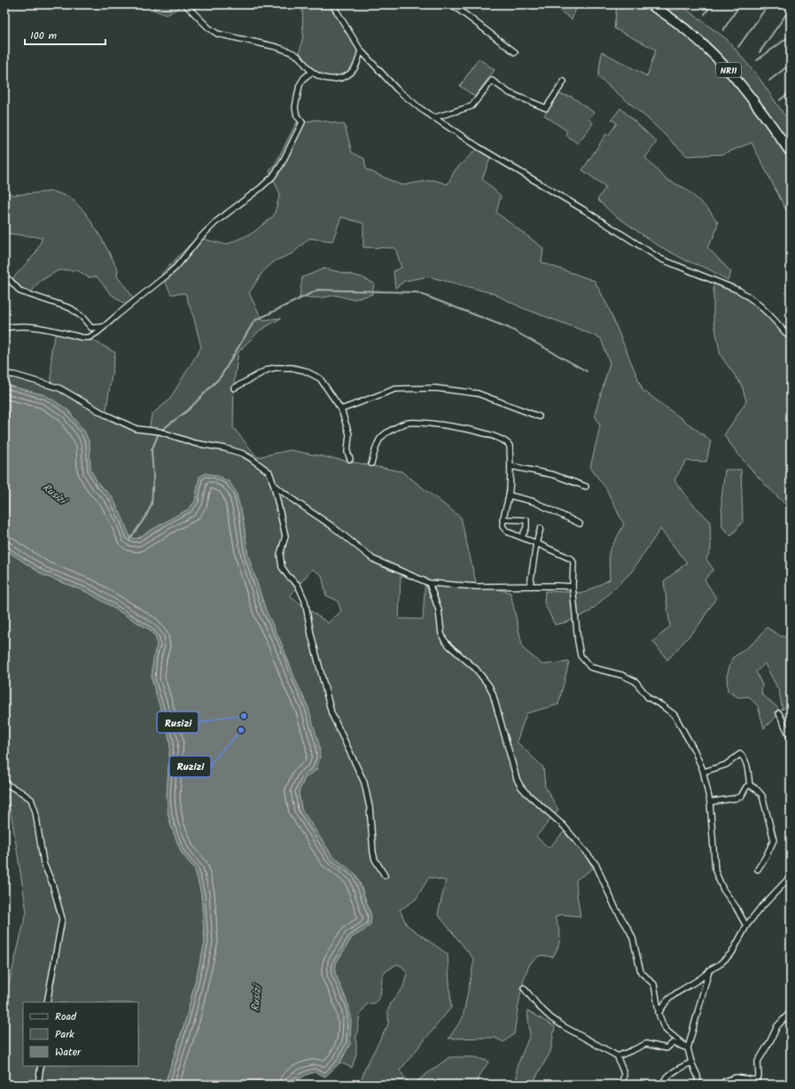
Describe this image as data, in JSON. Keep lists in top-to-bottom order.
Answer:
{
  "streets": {
    "highway": ["NR11"]
  },
  "water": ["Rusizi"],
  "places": ["Rusizi", "Ruzizi"],
  "legend": ["Road", "Park", "Water"],
  "scale_bar": "100 m"
}
